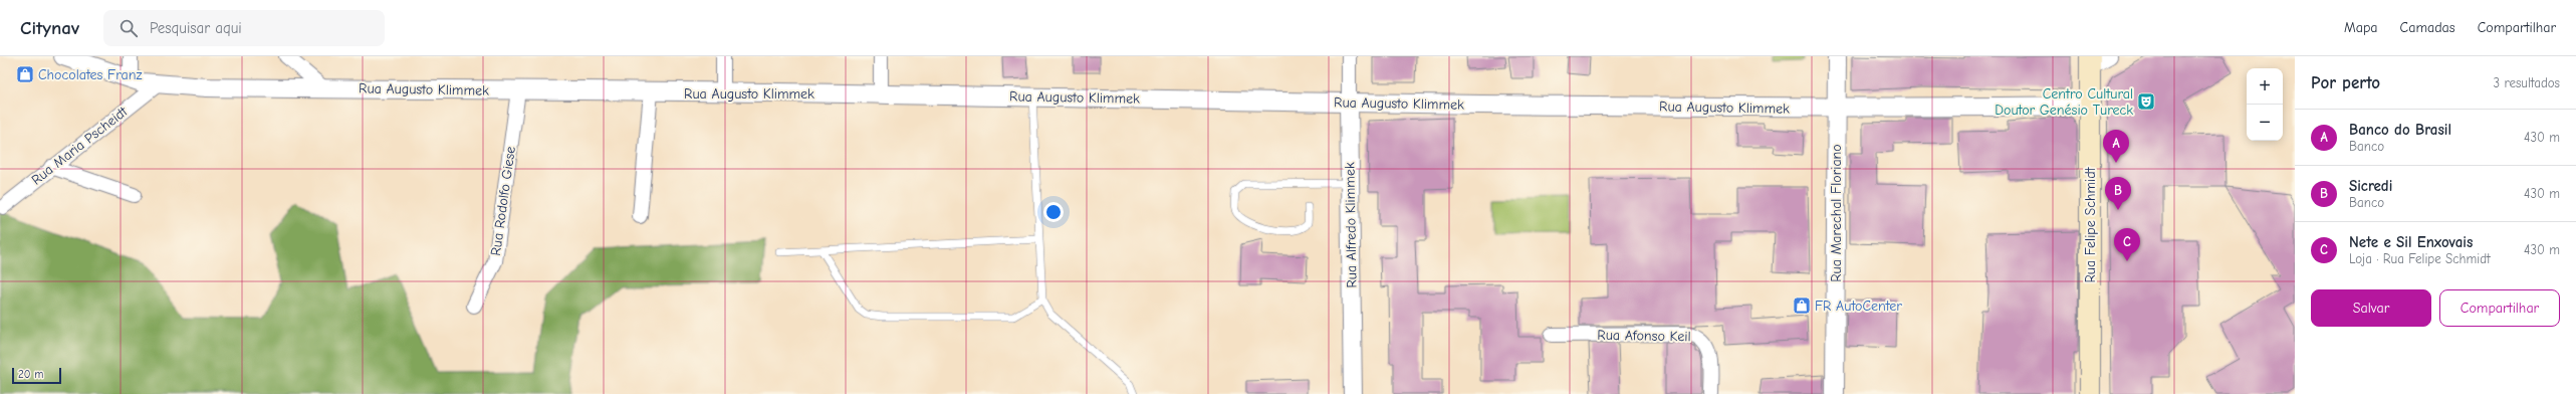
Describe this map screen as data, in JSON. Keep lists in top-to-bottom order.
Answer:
{
  "streets": {
    "main road": ["Rua Felipe Schmidt"],
    "street": [
      "Rua Augusto Klimmek",
      "Rua Maria Pscheidt",
      "Rua Rodolfo Giese",
      "Rua Marechal Floriano",
      "Rua Alfredo Klimmek",
      "Rua Afonso Keil"
    ]
  },
  "crossings": [
    ["Rua Augusto Klimmek", "Rua Maria Pscheidt"],
    ["Rua Augusto Klimmek", "Rua Rodolfo Giese"],
    ["Rua Augusto Klimmek", "Rua Marechal Floriano"],
    ["Rua Augusto Klimmek", "Rua Alfredo Klimmek"],
    ["Rua Augusto Klimmek", "Rua Felipe Schmidt"]
  ],
  "places": {
    "shop": ["Chocolates Franz", "FR AutoCenter"],
    "theatre": ["Centro Cultural Doutor Genésio Tureck"]
  },
  "scale_bar": "20 m",
  "page": {
    "header": "Citynav",
    "search": "Pesquisar aqui",
    "nav": ["Mapa", "Camadas", "Compartilhar"],
    "heading": ["Por perto", "3 resultados"],
    "map_buttons": ["+", "−"],
    "list": [
      {
        "mark": "A",
        "name": "Banco do Brasil",
        "note": "Banco",
        "value": "430 m"
      },
      {
        "mark": "B",
        "name": "Sicredi",
        "note": "Banco",
        "value": "430 m"
      },
      {
        "mark": "C",
        "name": "Nete e Sil Enxovais",
        "note": "Loja · Rua Felipe Schmidt",
        "value": "430 m"
      }
    ],
    "pins": ["A", "B", "C"],
    "buttons": ["Salvar", "Compartilhar"],
    "scale": "20 m"
  }
}
